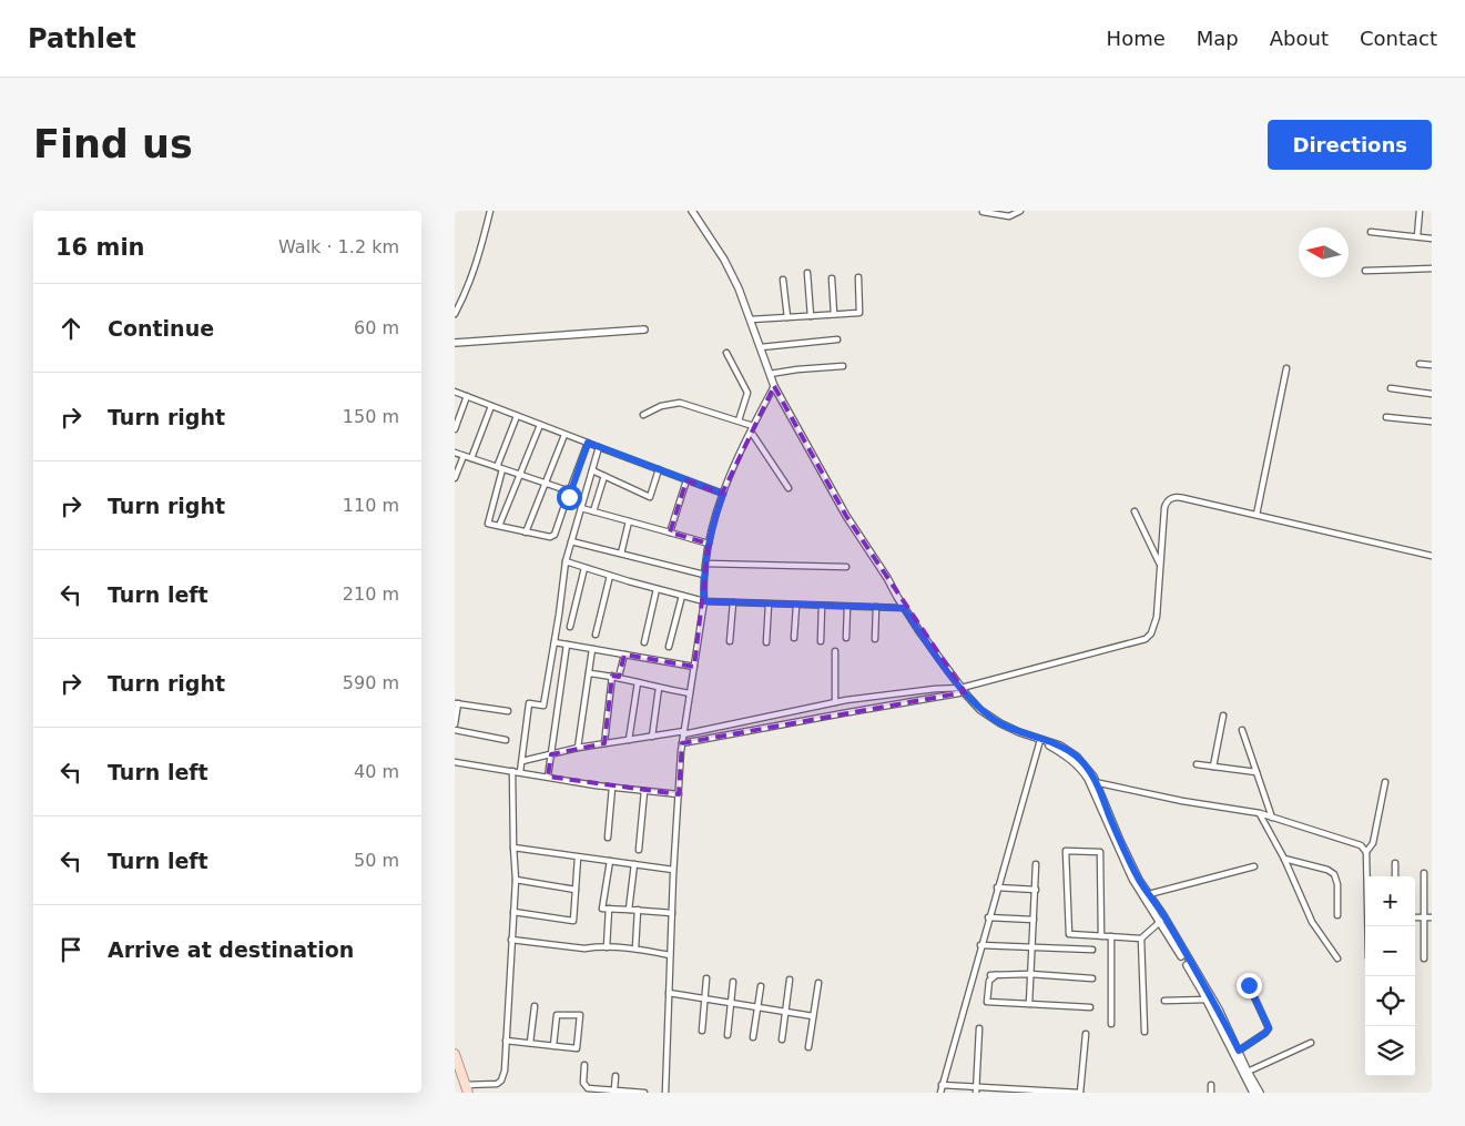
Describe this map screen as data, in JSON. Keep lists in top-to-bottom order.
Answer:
{
  "north": "left",
  "page": {
    "header": "Pathlet",
    "nav": [
      "Home",
      "Map",
      "About",
      "Contact"
    ],
    "buttons": "Directions",
    "title": "Find us",
    "heading": ["16 min", "Walk · 1.2 km"],
    "list": [
      ["Continue", "60 m"],
      ["Turn right", "150 m"],
      ["Turn right", "110 m"],
      ["Turn left", "210 m"],
      ["Turn right", "590 m"],
      ["Turn left", "40 m"],
      ["Turn left", "50 m"],
      "Arrive at destination"
    ],
    "map_buttons": ["+", "−"]
  }
}
